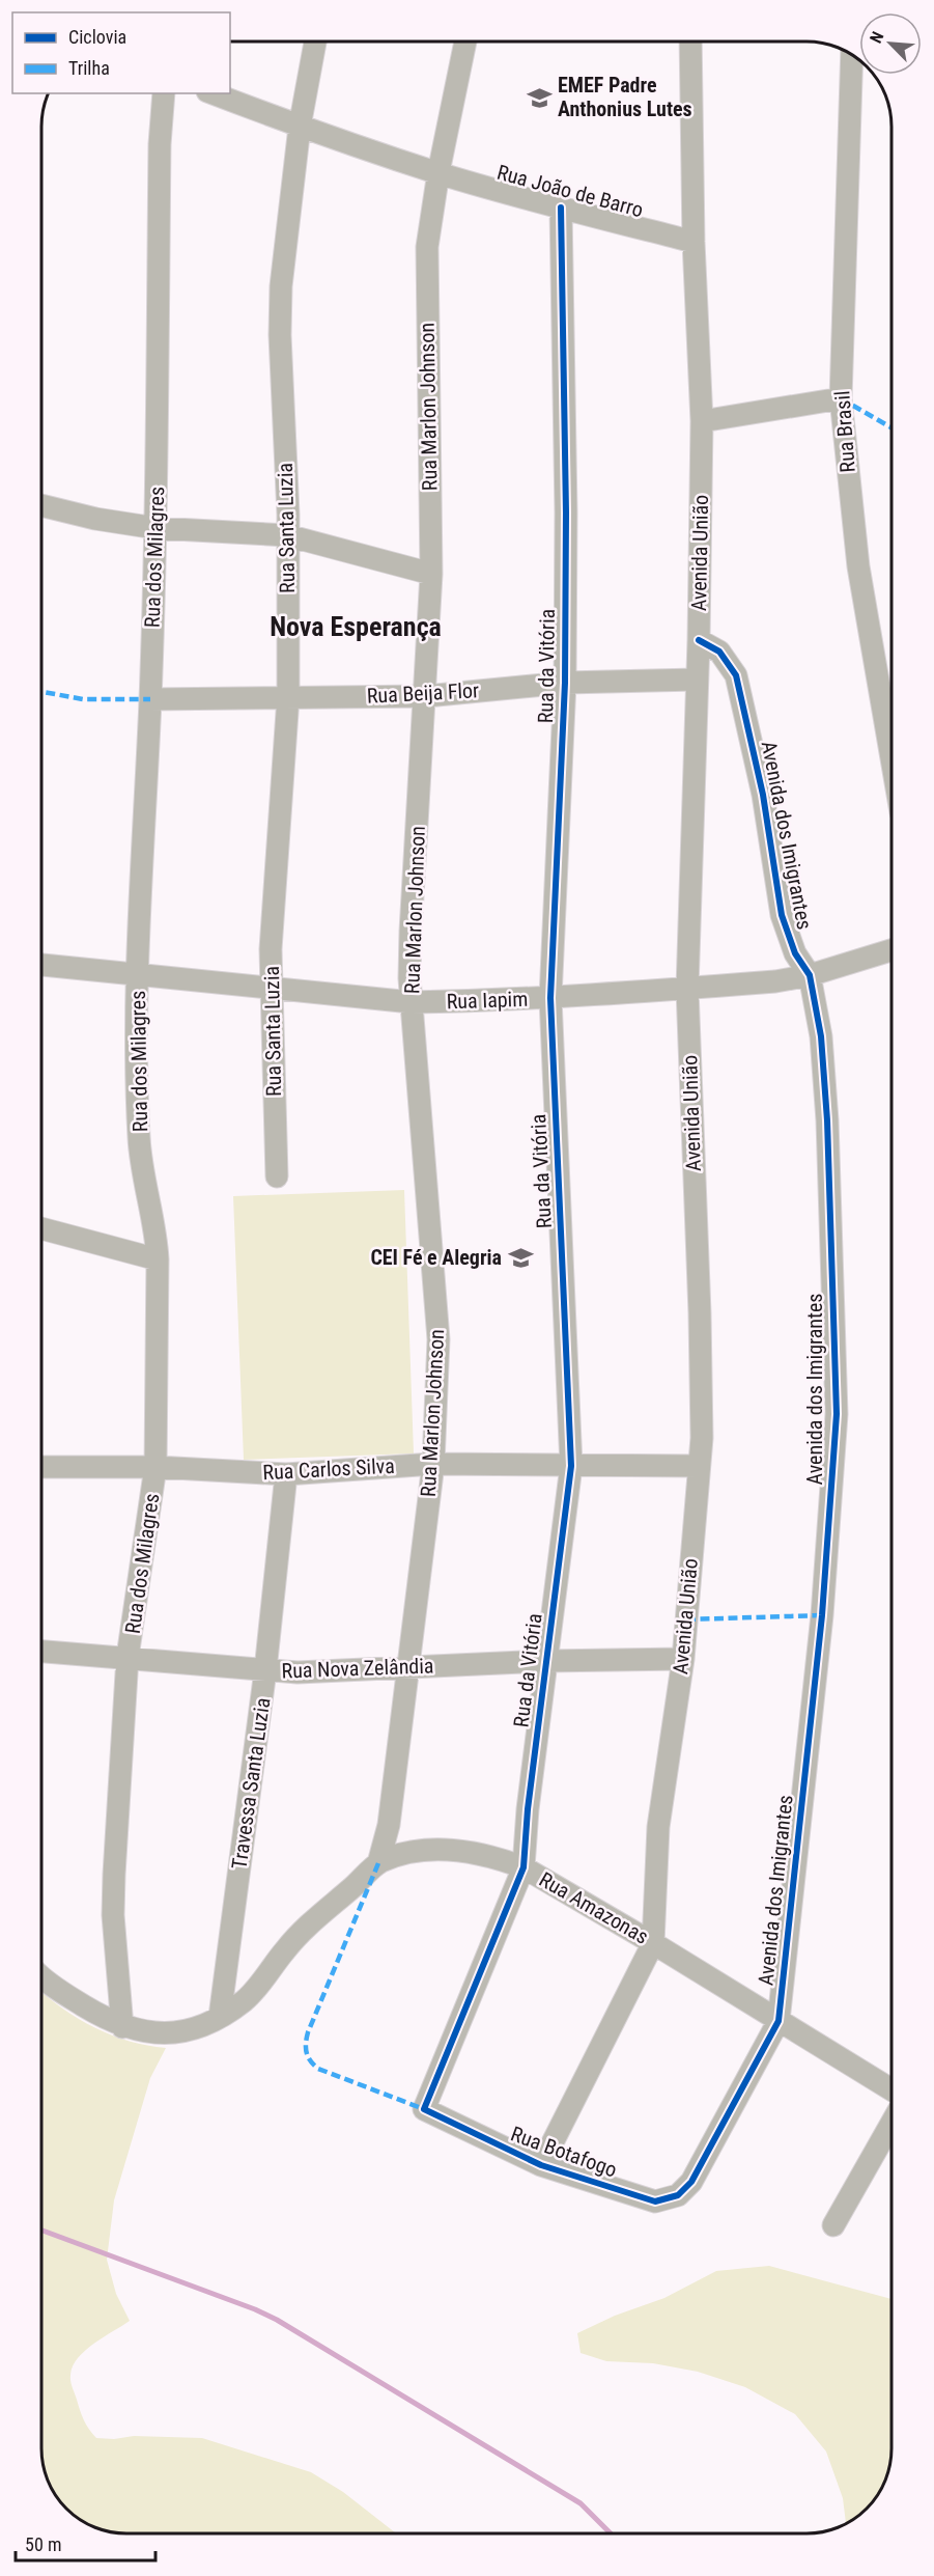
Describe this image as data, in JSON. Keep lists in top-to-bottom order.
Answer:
{
  "streets": {
    "street": [
      "Rua João de Barro",
      "Rua Marlon Johnson",
      "Rua Brasil",
      "Rua Santa Luzia",
      "Avenida União",
      "Rua dos Milagres",
      "Rua da Vitória",
      "Rua Beija Flor",
      "Avenida dos Imigrantes",
      "Rua Iapim",
      "Rua Carlos Silva",
      "Rua Nova Zelândia",
      "Travessa Santa Luzia",
      "Rua Amazonas",
      "Rua Botafogo"
    ]
  },
  "crossings": [
    ["Rua João de Barro", "Rua Marlon Johnson"],
    ["Rua João de Barro", "Rua Santa Luzia"],
    ["Rua João de Barro", "Avenida União"],
    ["Rua João de Barro", "Rua da Vitória"],
    ["Rua Marlon Johnson", "Rua Beija Flor"],
    ["Rua Marlon Johnson", "Rua Iapim"],
    ["Rua Marlon Johnson", "Rua Carlos Silva"],
    ["Rua Marlon Johnson", "Rua Nova Zelândia"],
    ["Rua Marlon Johnson", "Rua Amazonas"],
    ["Rua Santa Luzia", "Rua Beija Flor"],
    ["Rua Santa Luzia", "Rua Iapim"],
    ["Avenida União", "Rua Beija Flor"],
    ["Avenida União", "Avenida dos Imigrantes"],
    ["Avenida União", "Rua Iapim"],
    ["Avenida União", "Rua Carlos Silva"],
    ["Avenida União", "Rua Nova Zelândia"],
    ["Avenida União", "Rua Amazonas"],
    ["Avenida União", "Rua Botafogo"],
    ["Rua dos Milagres", "Rua Beija Flor"],
    ["Rua dos Milagres", "Rua Iapim"],
    ["Rua dos Milagres", "Rua Carlos Silva"],
    ["Rua dos Milagres", "Rua Nova Zelândia"],
    ["Rua dos Milagres", "Rua Amazonas"],
    ["Rua da Vitória", "Rua Beija Flor"],
    ["Rua da Vitória", "Rua Iapim"],
    ["Rua da Vitória", "Rua Carlos Silva"],
    ["Rua da Vitória", "Rua Nova Zelândia"],
    ["Rua da Vitória", "Rua Amazonas"],
    ["Rua da Vitória", "Rua Botafogo"],
    ["Avenida dos Imigrantes", "Rua Iapim"],
    ["Avenida dos Imigrantes", "Rua Amazonas"],
    ["Avenida dos Imigrantes", "Rua Botafogo"],
    ["Rua Carlos Silva", "Travessa Santa Luzia"],
    ["Rua Nova Zelândia", "Travessa Santa Luzia"],
    ["Travessa Santa Luzia", "Rua Amazonas"]
  ],
  "districts": ["Nova Esperança"],
  "places": {
    "school or university": ["EMEF Padre Anthonius Lutes", "CEI Fé e Alegria"]
  },
  "legend": ["Ciclovia", "Trilha"],
  "scale_bar": "50 m",
  "north": "top left"
}
